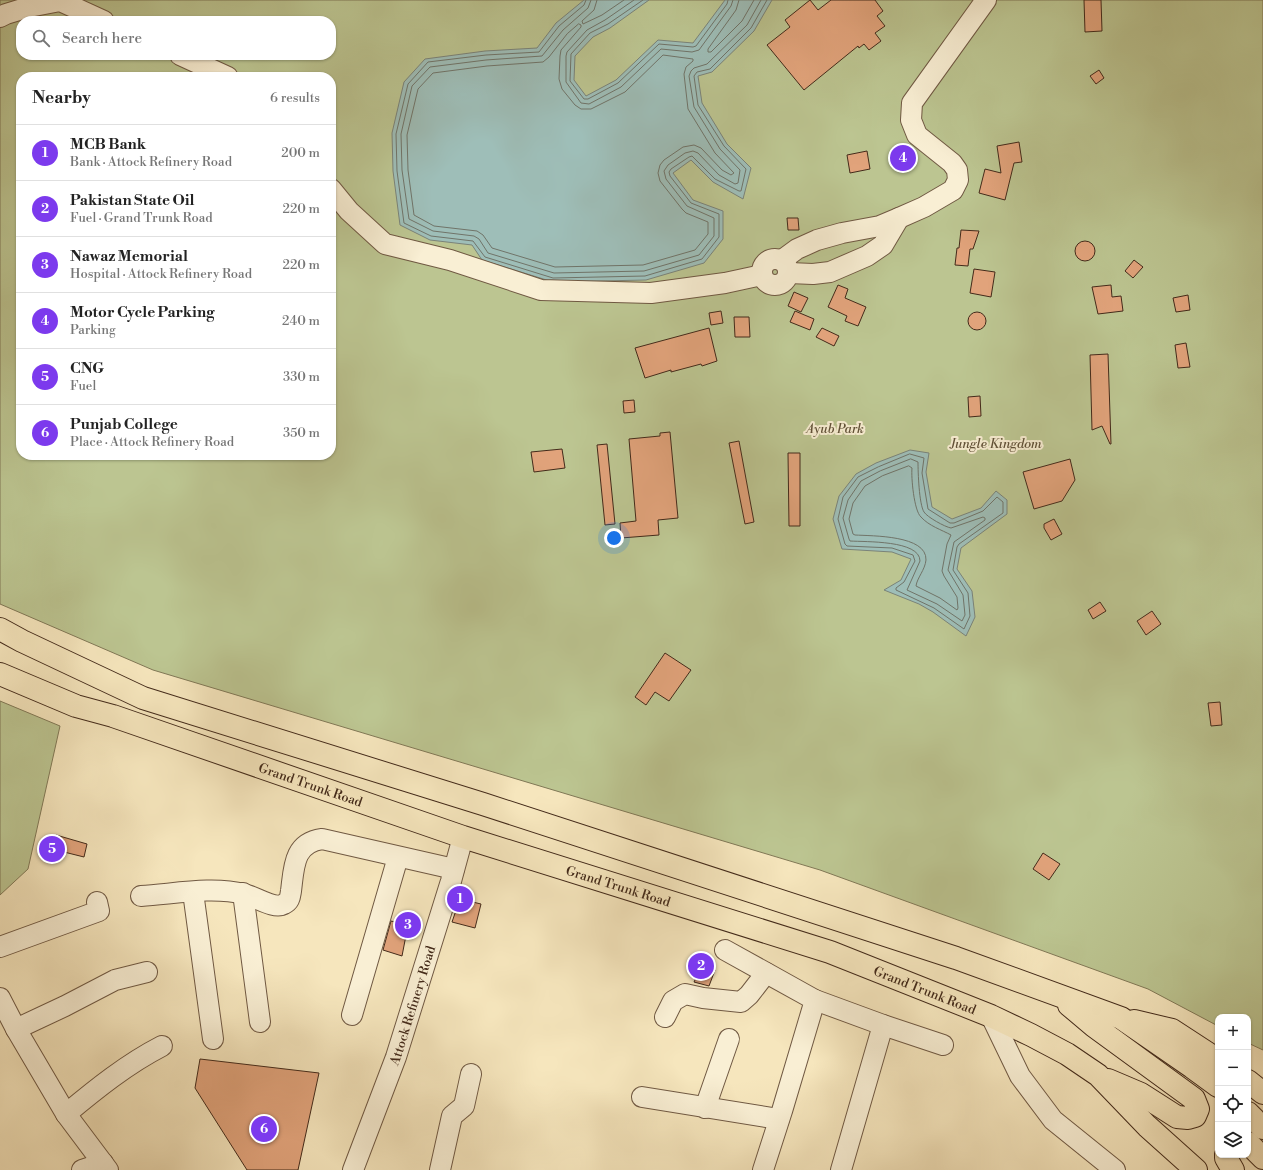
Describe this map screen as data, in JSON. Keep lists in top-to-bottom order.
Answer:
{
  "streets": {
    "highway": ["Grand Trunk Road"],
    "street": ["Attock Refinery Road"]
  },
  "crossings": [
    ["Grand Trunk Road", "Attock Refinery Road"]
  ],
  "parks": ["Ayub Park", "Jungle Kingdom"],
  "page": {
    "search": "Search here",
    "heading": ["Nearby", "6 results"],
    "list": [
      {
        "mark": "1",
        "name": "MCB Bank",
        "note": "Bank · Attock Refinery Road",
        "value": "200 m"
      },
      {
        "mark": "2",
        "name": "Pakistan State Oil",
        "note": "Fuel · Grand Trunk Road",
        "value": "220 m"
      },
      {
        "mark": "3",
        "name": "Nawaz Memorial",
        "note": "Hospital · Attock Refinery Road",
        "value": "220 m"
      },
      {
        "mark": "4",
        "name": "Motor Cycle Parking",
        "note": "Parking",
        "value": "240 m"
      },
      {
        "mark": "5",
        "name": "CNG",
        "note": "Fuel",
        "value": "330 m"
      },
      {
        "mark": "6",
        "name": "Punjab College",
        "note": "Place · Attock Refinery Road",
        "value": "350 m"
      }
    ],
    "pins": [
      "4",
      "5",
      "1",
      "3",
      "2",
      "6"
    ],
    "map_buttons": ["+", "−"]
  }
}
